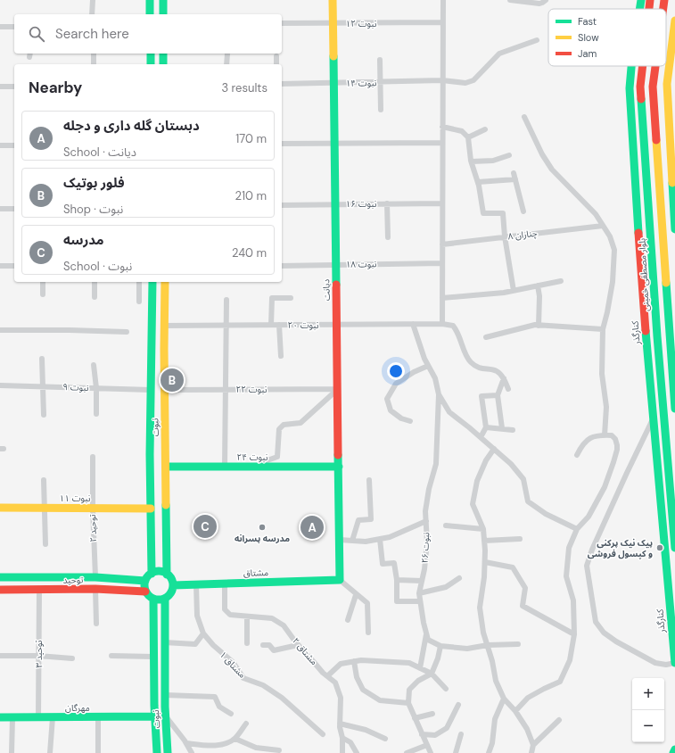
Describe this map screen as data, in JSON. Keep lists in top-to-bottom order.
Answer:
{
  "streets": {
    "street": [
      "نبوت ۱۲",
      "نبوت ۱۴",
      "نبوت ۱۶",
      "چناران ۸",
      "نبوت ۱۸",
      "بلوار مصطفی خمینی",
      "دیانت",
      "نبوت ۲۰",
      "کنارگذر",
      "نبوت ۹",
      "نبوت ۲۲",
      "نبوت",
      "نبوت ۲۴",
      "نبوت ۱۱",
      "توحید ۲",
      "نبوت ۲۶",
      "مشتاق",
      "توحید",
      "مشتاق ۲",
      "توحید ۳",
      "مشتاق ۱",
      "مهرگان"
    ]
  },
  "crossings": [
    ["نبوت ۱۲", "دیانت"],
    ["نبوت ۱۴", "دیانت"],
    ["نبوت ۱۶", "دیانت"],
    ["نبوت ۱۸", "دیانت"],
    ["دیانت", "نبوت ۲۰"],
    ["دیانت", "نبوت ۲۲"],
    ["دیانت", "نبوت ۲۴"],
    ["دیانت", "مشتاق"],
    ["نبوت ۲۰", "نبوت"],
    ["نبوت ۹", "نبوت"],
    ["نبوت ۲۲", "نبوت"],
    ["نبوت", "نبوت ۲۴"],
    ["نبوت", "نبوت ۱۱"],
    ["نبوت", "مشتاق"],
    ["نبوت", "توحید"],
    ["نبوت", "مهرگان"],
    ["نبوت ۱۱", "توحید ۲"],
    ["توحید ۲", "توحید"],
    ["مشتاق", "توحید"],
    ["مشتاق", "مشتاق ۲"],
    ["مشتاق", "مشتاق ۱"],
    ["توحید", "توحید ۳"],
    ["توحید ۳", "مهرگان"]
  ],
  "places": ["مدرسه پسرانه", "پیک نیک پرکنی و کپسول فروشی"],
  "legend": ["Fast", "Slow", "Jam"],
  "page": {
    "search": "Search here",
    "heading": ["Nearby", "3 results"],
    "list": [
      {
        "mark": "A",
        "name": "دبستان گله داری و دجله",
        "note": "School · دیانت",
        "value": "170 m"
      },
      {
        "mark": "B",
        "name": "فلور بوتیک",
        "note": "Shop · نبوت",
        "value": "210 m"
      },
      {
        "mark": "C",
        "name": "مدرسه",
        "note": "School · نبوت",
        "value": "240 m"
      }
    ],
    "pins": ["B", "C", "A"],
    "map_buttons": ["+", "−"]
  }
}
